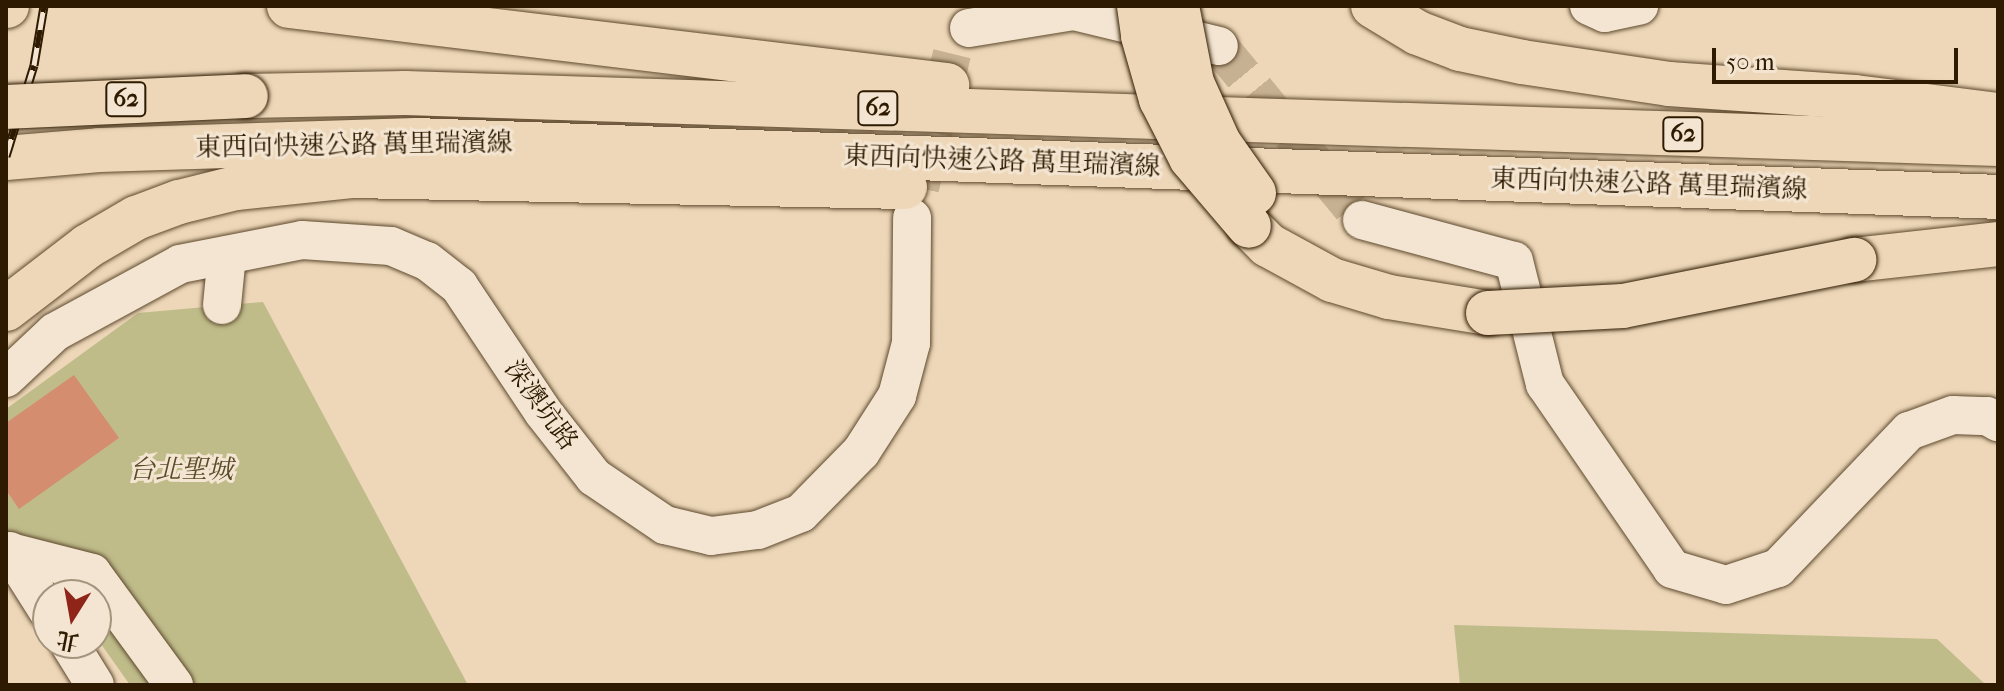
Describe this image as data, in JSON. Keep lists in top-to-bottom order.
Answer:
{
  "streets": {
    "highway": ["62", "東西向快速公路 萬里瑞濱線"],
    "street": ["深澳坑路"]
  },
  "parks": ["台北聖城"],
  "scale_bar": "50 m",
  "north": "bottom"
}
